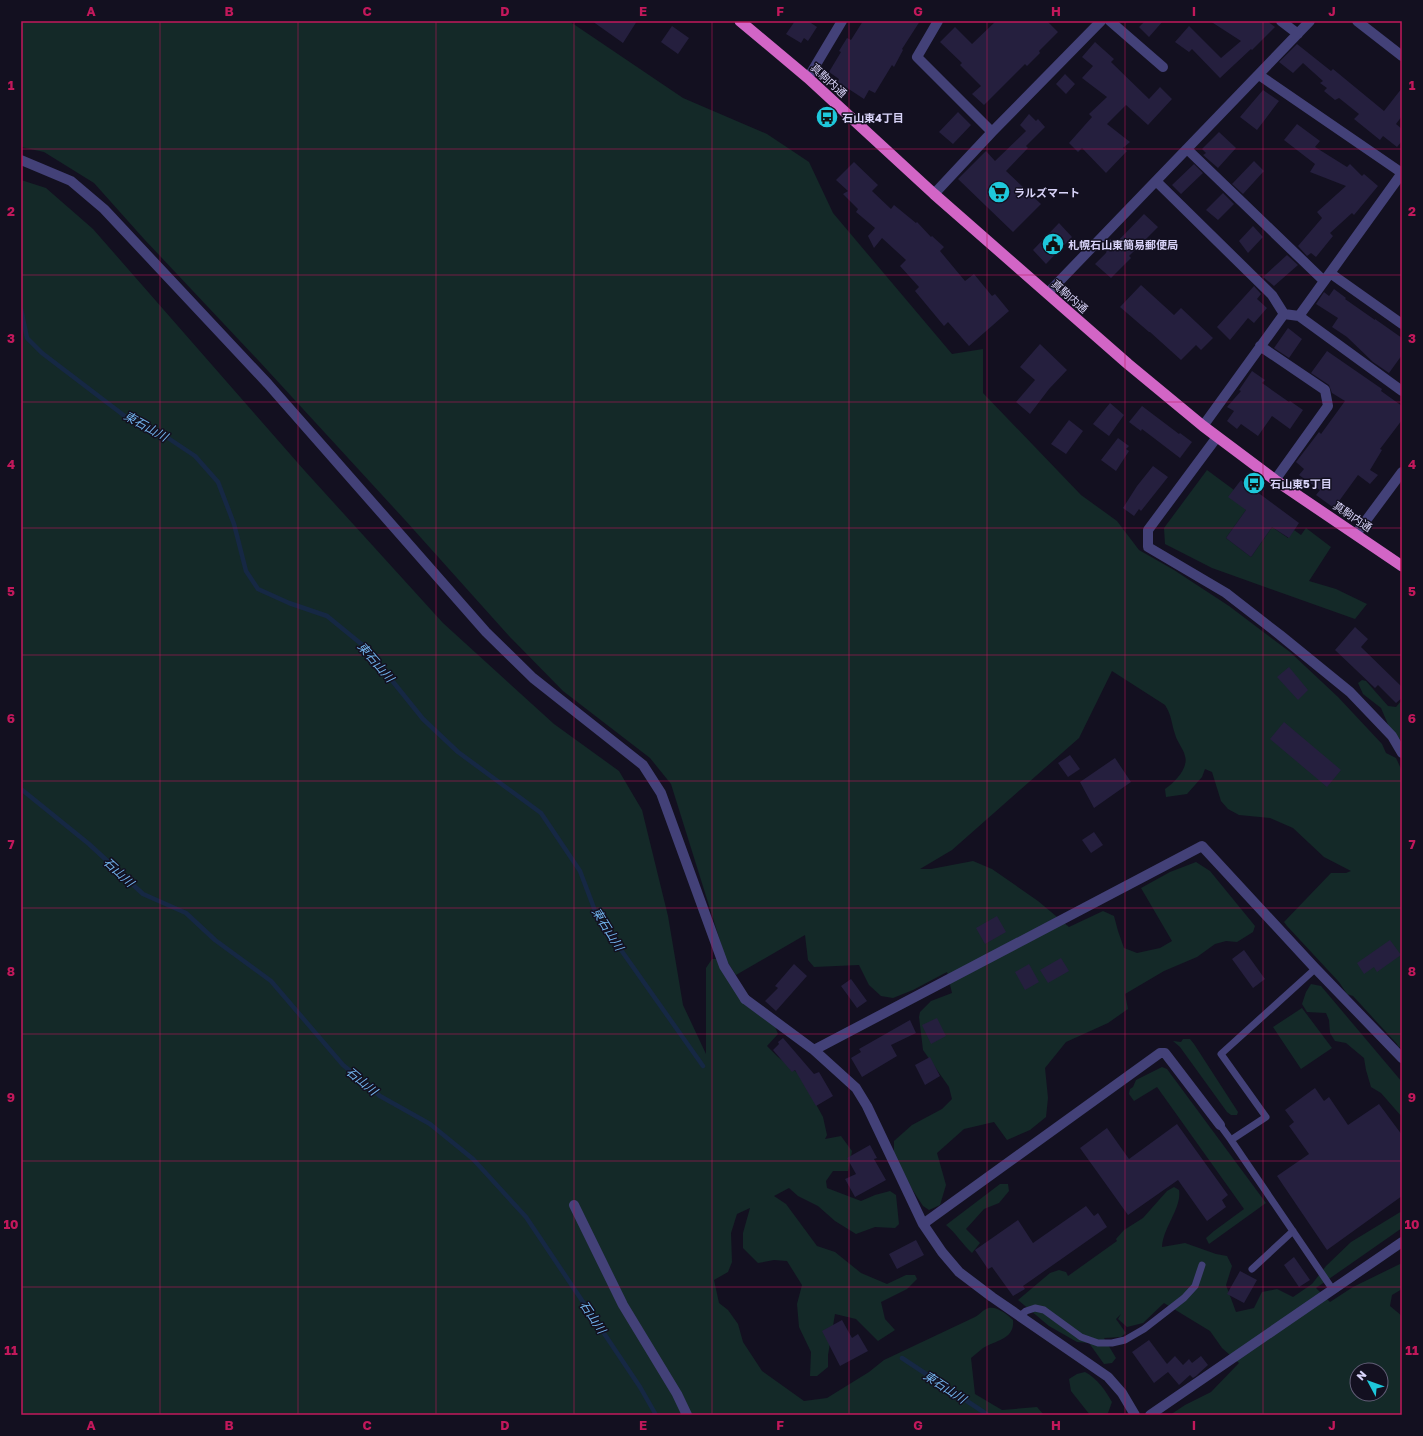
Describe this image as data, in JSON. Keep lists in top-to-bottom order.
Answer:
{
  "streets": {
    "highway": ["真駒内通"]
  },
  "water": ["東石山川", "石山川"],
  "places": {
    "bus stop": ["石山東4丁目", "石山東5丁目"],
    "supermarket": ["ラルズマート"],
    "public building": ["札幌石山東簡易郵便局"]
  },
  "north": "top left",
  "grid": {
    "columns": [
      "A",
      "B",
      "C",
      "D",
      "E",
      "F",
      "G",
      "H",
      "I",
      "J"
    ],
    "rows": [
      "1",
      "2",
      "3",
      "4",
      "5",
      "6",
      "7",
      "8",
      "9",
      "10",
      "11"
    ]
  }
}
